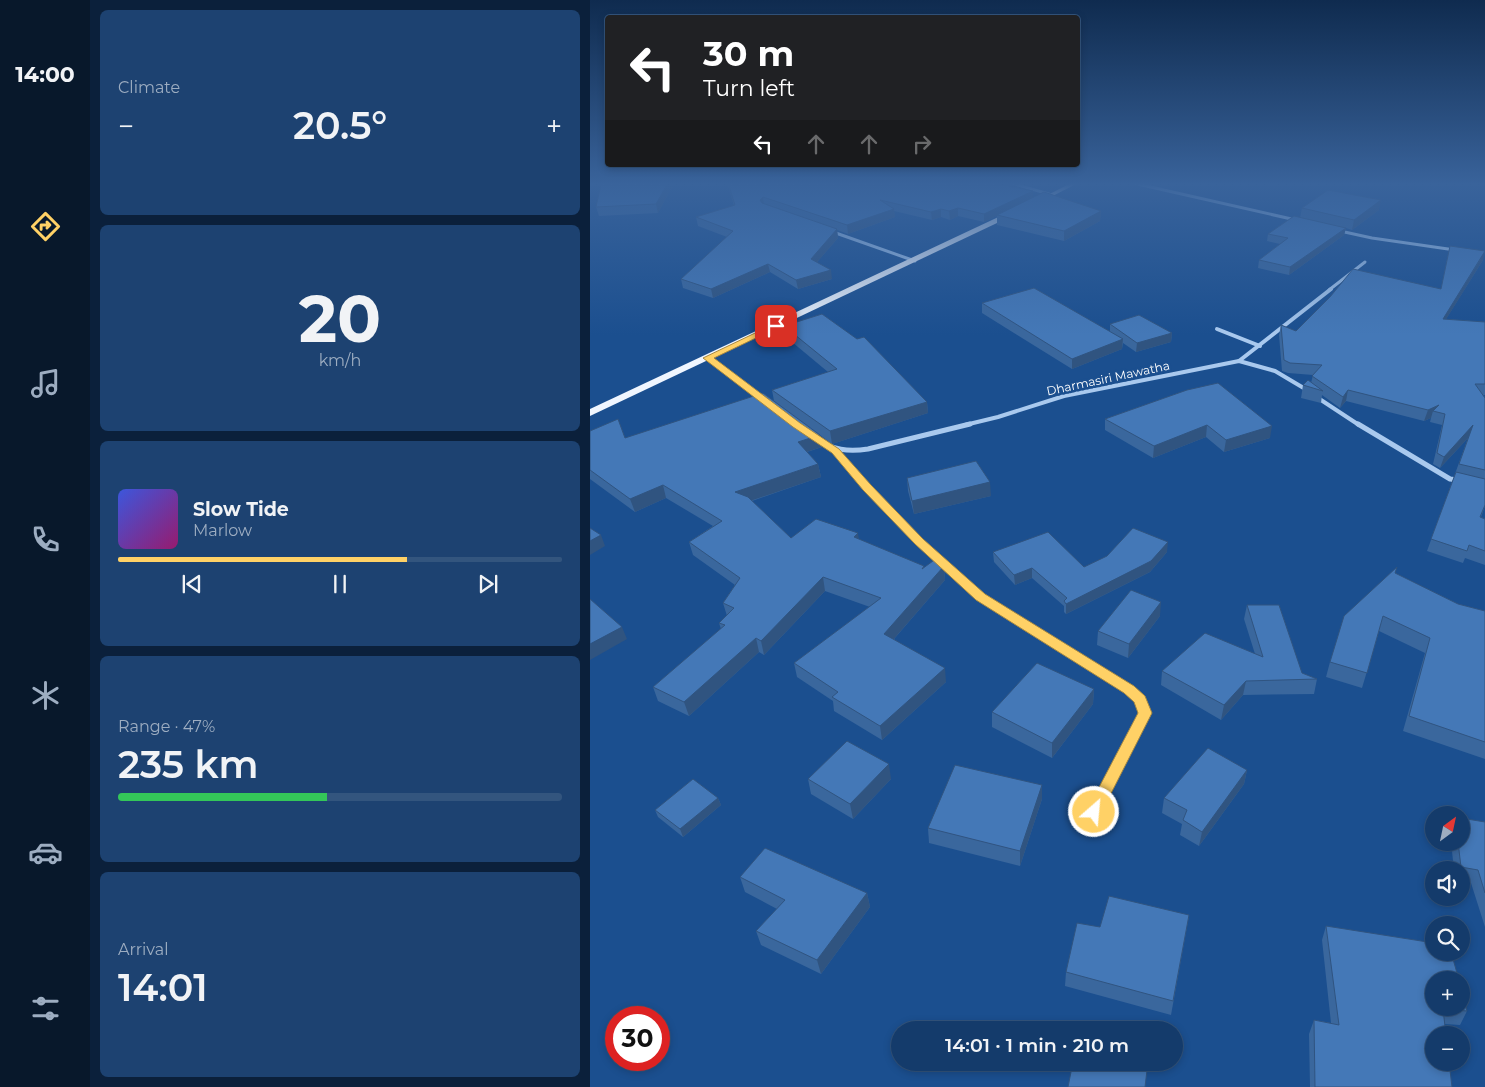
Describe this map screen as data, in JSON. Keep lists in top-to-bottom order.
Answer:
{
  "streets": {
    "street": ["Dharmasiri Mawatha"]
  },
  "north": "top right",
  "page": {
    "tabs": "14:00",
    "tile": [
      "Climate",
      ["20", "km/h"],
      ["Range · 47%", "235 km"],
      ["Arrival", "14:01"]
    ],
    "turn": ["30 m", "Turn left"],
    "heat": ["−", "20.5°", "+"],
    "song": ["Slow Tide", "Marlow"],
    "map_buttons": ["+", "−"],
    "limit": "30",
    "trip": "14:01 · 1 min · 210 m"
  }
}
